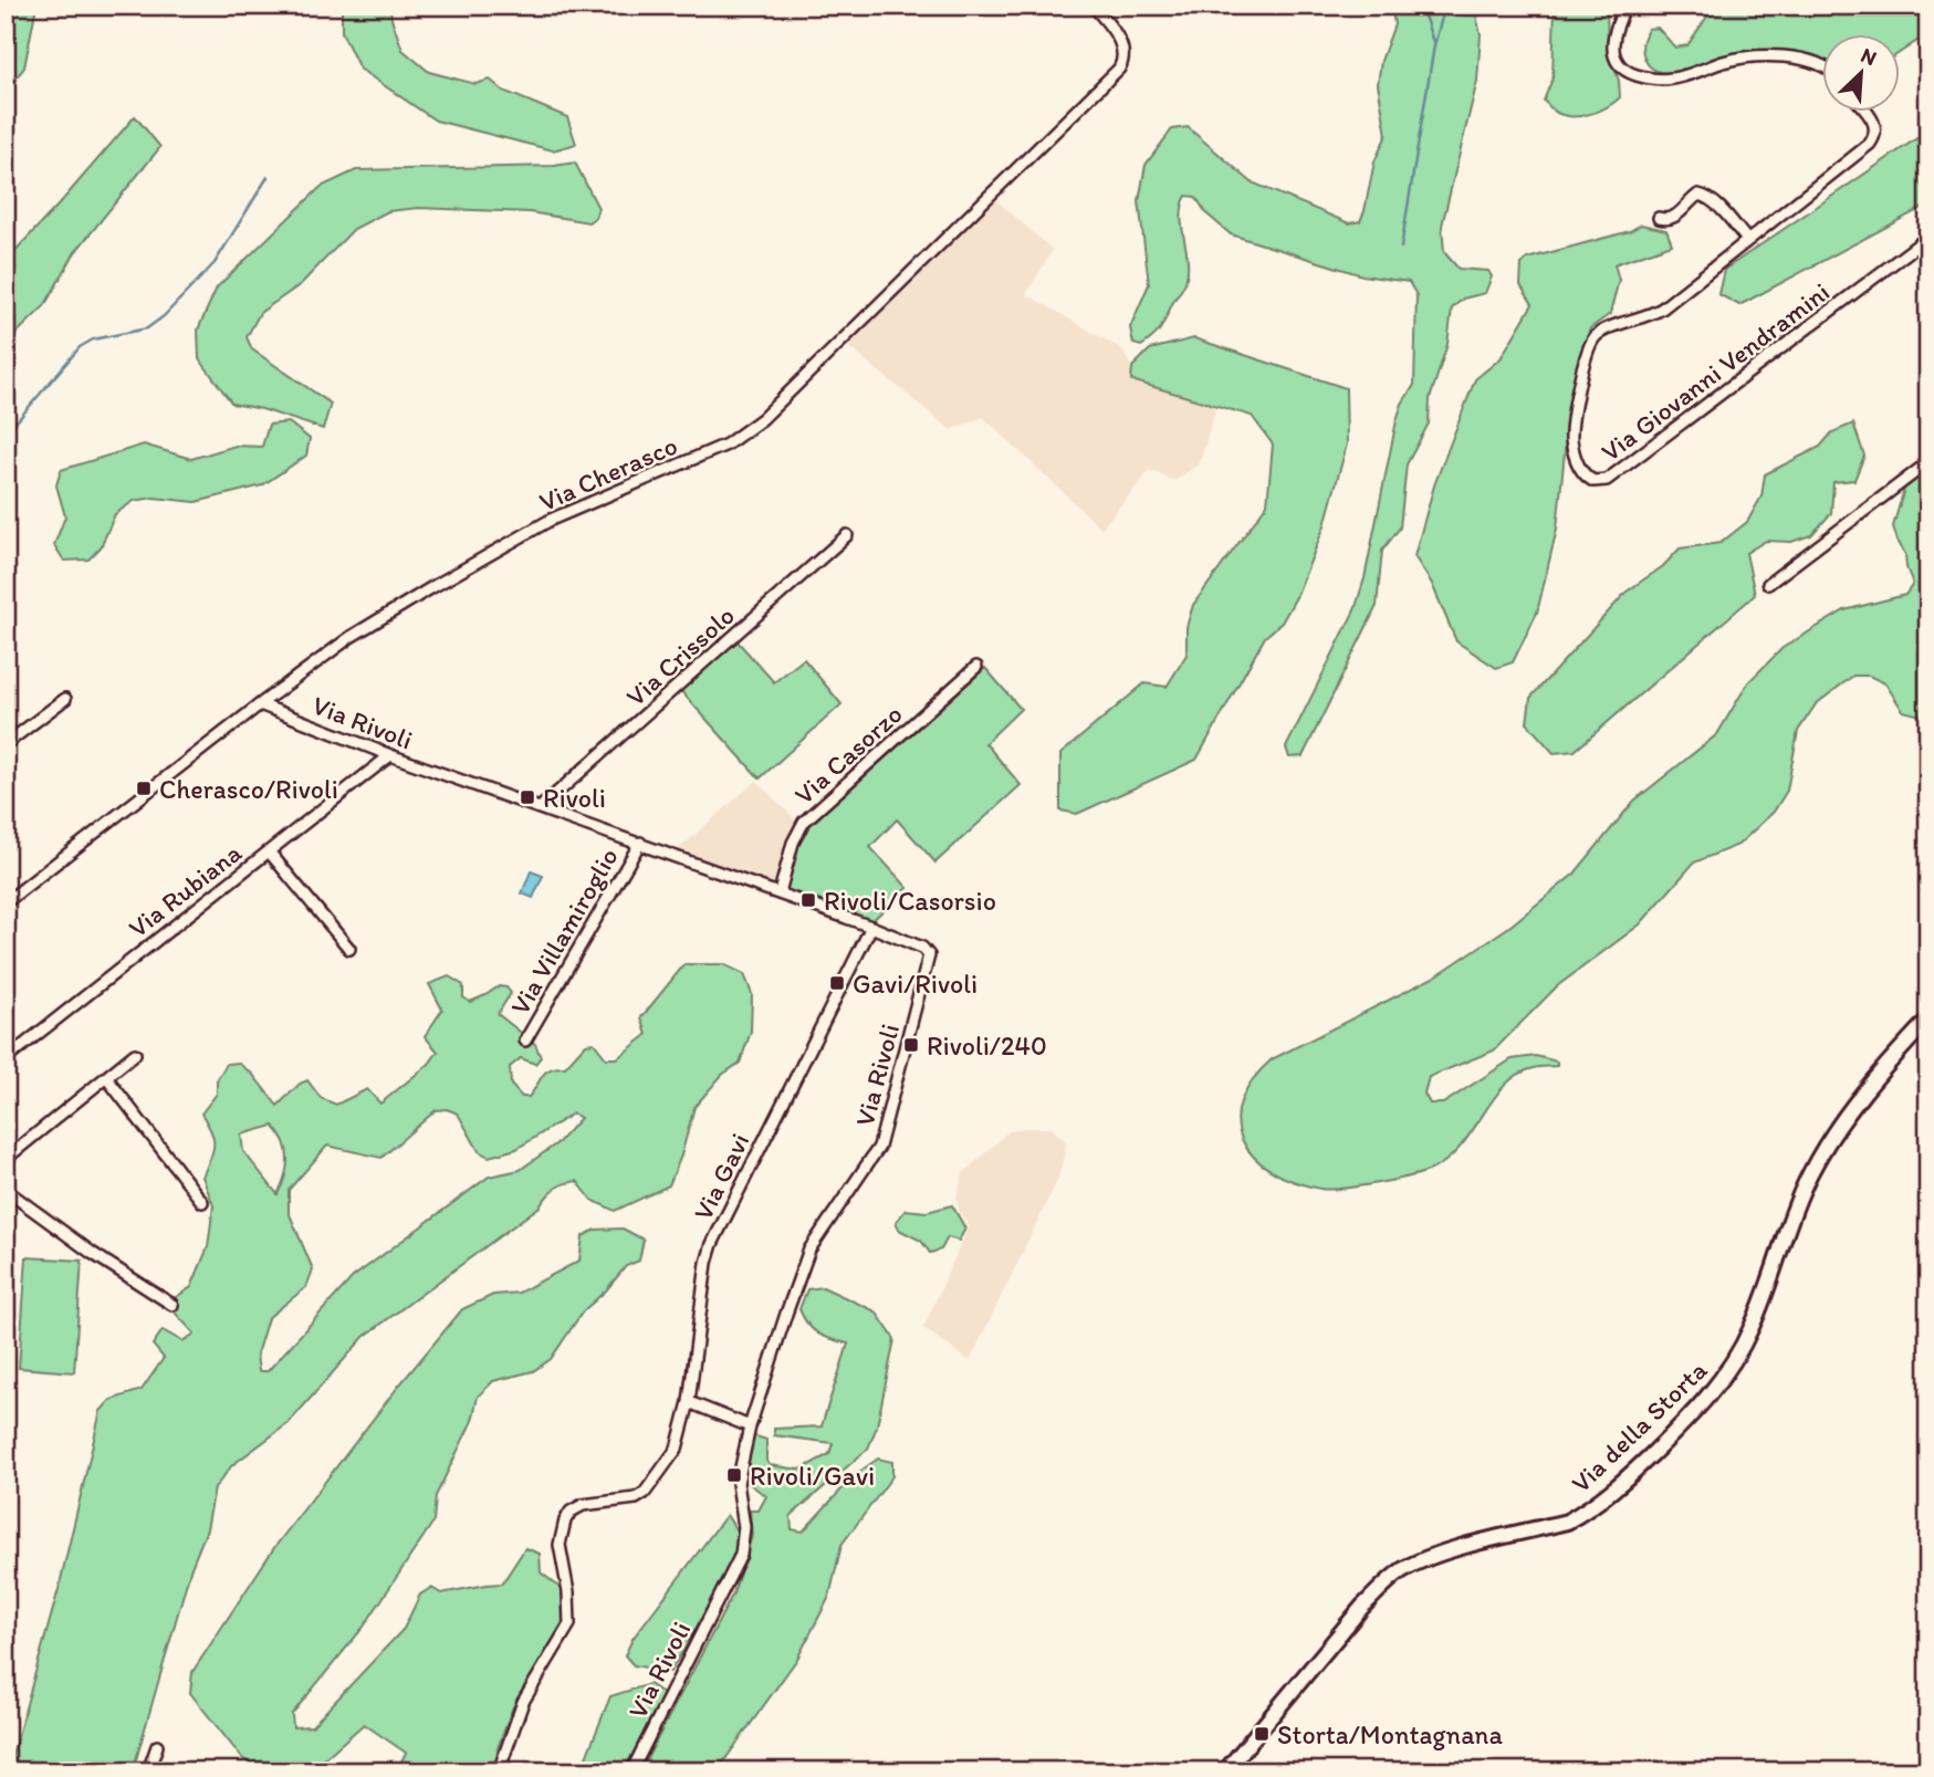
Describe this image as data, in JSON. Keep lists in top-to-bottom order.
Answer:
{
  "streets": {
    "main road": ["Via della Storta"],
    "street": [
      "Via Giovanni Vendramini",
      "Via Cherasco",
      "Via Crissolo",
      "Via Rivoli",
      "Via Casorzo",
      "Via Rubiana",
      "Via Villamiroglio",
      "Via Gavi"
    ]
  },
  "crossings": [
    ["Via Cherasco", "Via Rivoli"],
    ["Via Crissolo", "Via Rivoli"],
    ["Via Rivoli", "Via Casorzo"],
    ["Via Rivoli", "Via Rubiana"],
    ["Via Rivoli", "Via Villamiroglio"],
    ["Via Rivoli", "Via Gavi"]
  ],
  "places": {
    "transit": [
      "Cherasco/Rivoli",
      "Rivoli",
      "Rivoli/Casorsio",
      "Gavi/Rivoli",
      "Rivoli/240",
      "Rivoli/Gavi",
      "Storta/Montagnana"
    ]
  },
  "north": "top right"
}
